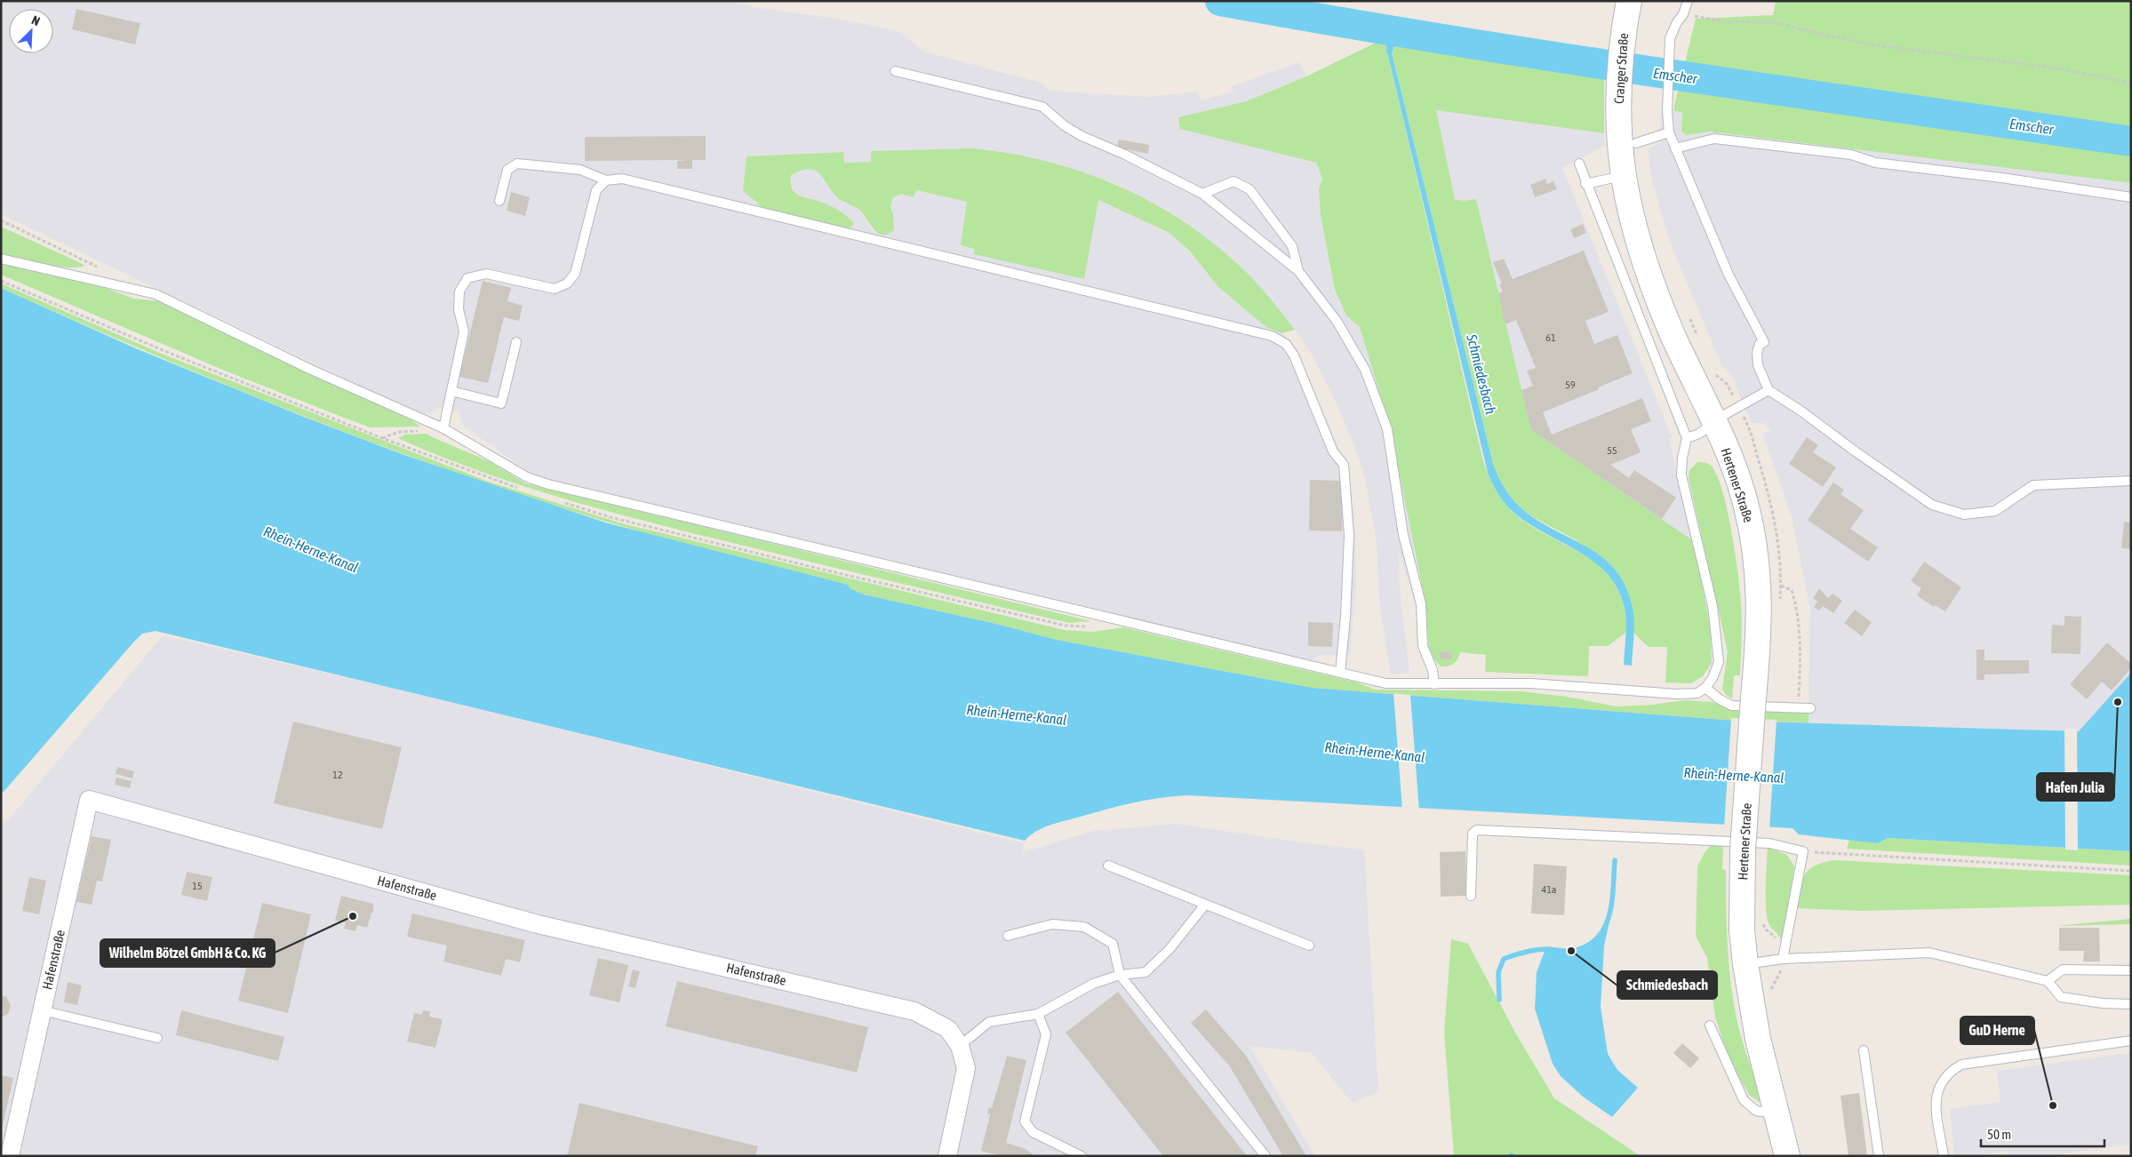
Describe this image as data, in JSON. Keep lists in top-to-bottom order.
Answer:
{
  "streets": {
    "main road": ["Cranger Straße", "Hertener Straße"],
    "street": ["Hafenstraße"]
  },
  "crossings": [
    ["Cranger Straße", "Hertener Straße"]
  ],
  "water": ["Emscher", "Schmiedesbach", "Rhein-Herne-Kanal"],
  "places": [
    "Hafen Julia",
    "Wilhelm Bötzel GmbH & Co. KG",
    "Schmiedesbach",
    "GuD Herne"
  ],
  "house_numbers": [
    "61",
    "59",
    "55",
    "12",
    "15",
    "41a"
  ],
  "scale_bar": "50 m",
  "north": "top right"
}
